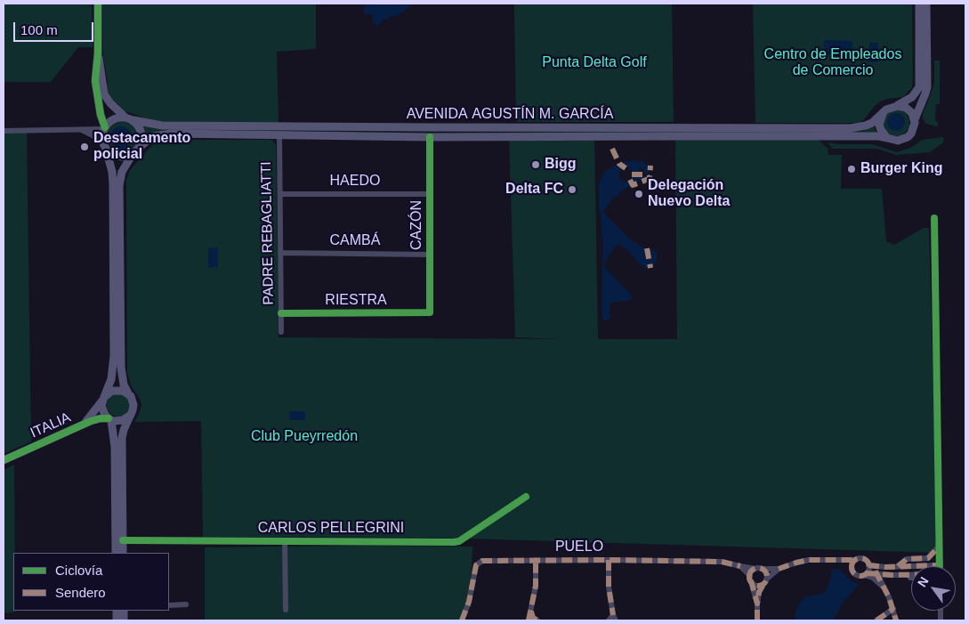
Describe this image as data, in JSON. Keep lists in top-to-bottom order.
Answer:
{
  "streets": {
    "main road": ["AVENIDA AGUSTÍN M. GARCÍA", "ITALIA"],
    "street": [
      "HAEDO",
      "CAZÓN",
      "PADRE REBAGLIATTI",
      "CAMBÁ",
      "RIESTRA",
      "CARLOS PELLEGRINI",
      "PUELO"
    ]
  },
  "crossings": [
    ["AVENIDA AGUSTÍN M. GARCÍA", "CAZÓN"],
    ["AVENIDA AGUSTÍN M. GARCÍA", "PADRE REBAGLIATTI"],
    ["HAEDO", "CAZÓN"],
    ["HAEDO", "PADRE REBAGLIATTI"],
    ["CAZÓN", "CAMBÁ"],
    ["CAZÓN", "RIESTRA"],
    ["PADRE REBAGLIATTI", "CAMBÁ"],
    ["PADRE REBAGLIATTI", "RIESTRA"]
  ],
  "parks": ["Centro de Empleados de Comercio", "Punta Delta Golf", "Club Pueyrredón"],
  "places": [
    "Destacamento policial",
    "Bigg",
    "Burger King",
    "Delta FC",
    "Delegación Nuevo Delta"
  ],
  "legend": ["Ciclovía", "Sendero"],
  "scale_bar": "100 m",
  "north": "top left"
}
